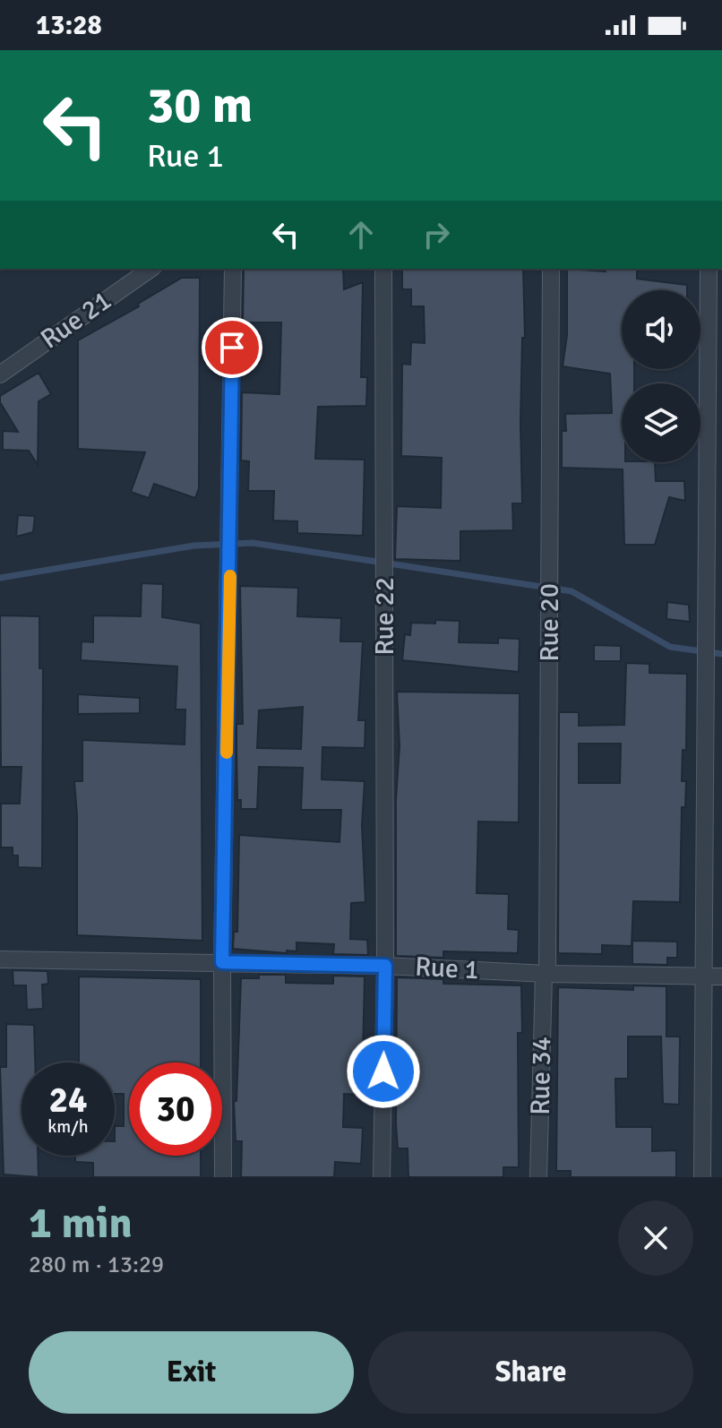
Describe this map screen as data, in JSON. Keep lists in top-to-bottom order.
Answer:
{
  "streets": {
    "street": [
      "Rue 21",
      "Rue 22",
      "Rue 20",
      "Rue 1",
      "Rue 34"
    ]
  },
  "crossings": [
    ["Rue 22", "Rue 1"],
    ["Rue 20", "Rue 1"],
    ["Rue 20", "Rue 34"],
    ["Rue 1", "Rue 34"]
  ],
  "page": {
    "status": "13:28",
    "turn": ["30 m", "Rue 1"],
    "speed": "24 km/h",
    "limit": "30",
    "heading": ["1 min", "280 m · 13:29"],
    "buttons": ["Exit", "Share"]
  }
}
